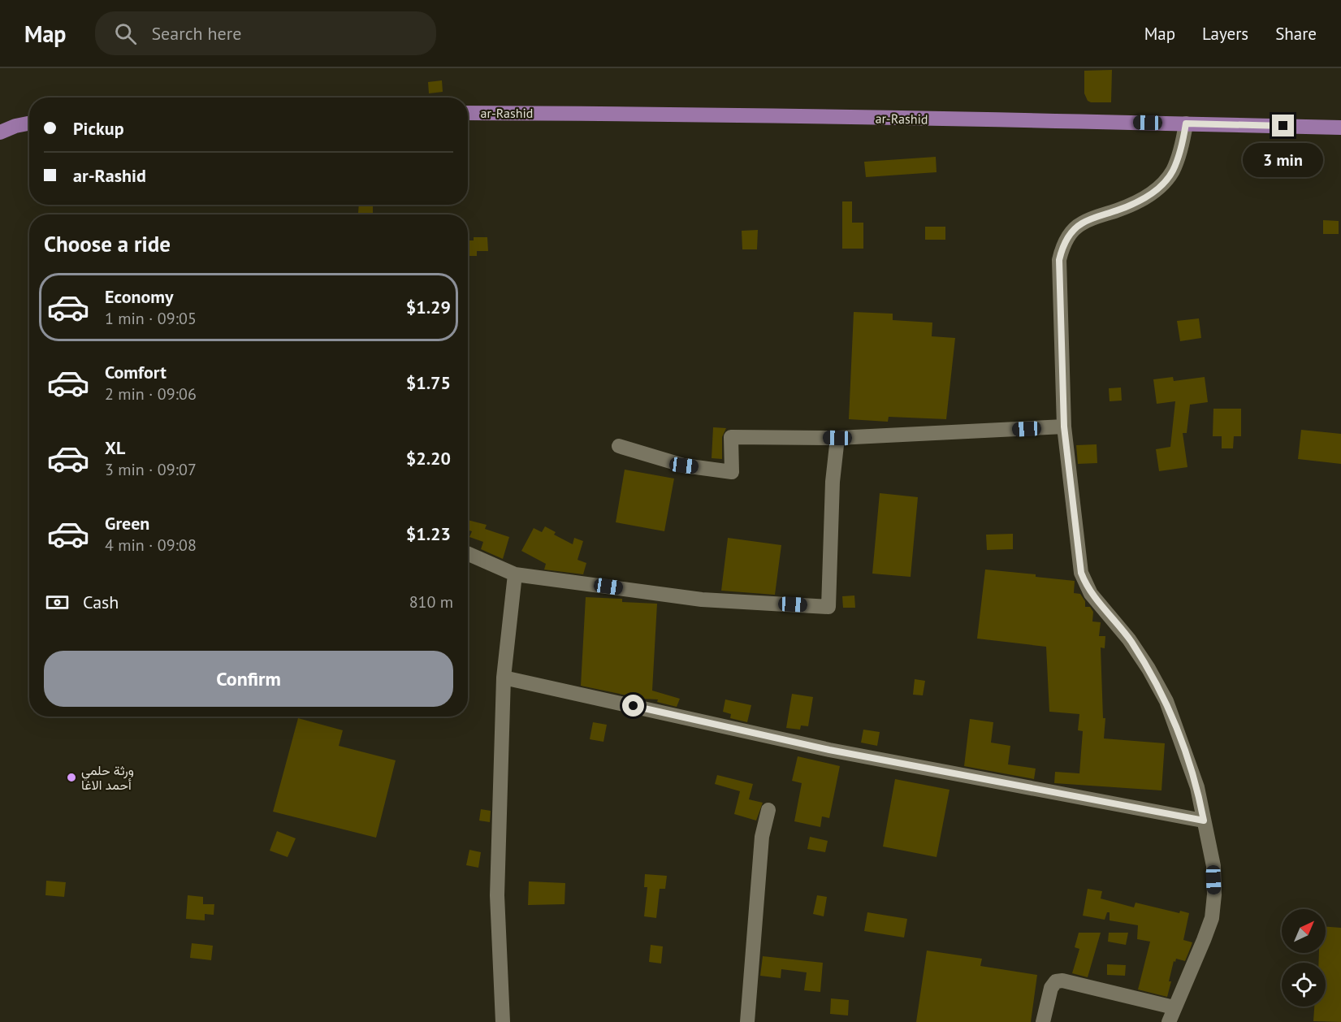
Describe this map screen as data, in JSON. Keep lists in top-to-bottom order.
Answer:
{
  "streets": {
    "main road": ["ar-Rashid"]
  },
  "places": ["ورثة حلمي أحمد الاغا"],
  "north": "top right",
  "page": {
    "header": "Map",
    "search": "Search here",
    "nav": ["Map", "Layers", "Share"],
    "banner": ["Pickup", "ar-Rashid"],
    "bubble": "3 min",
    "heading": "Choose a ride",
    "list": [
      {
        "name": "Economy",
        "note": "1 min · 09:05",
        "value": "$1.29"
      },
      {
        "name": "Comfort",
        "note": "2 min · 09:06",
        "value": "$1.75"
      },
      {
        "name": "XL",
        "note": "3 min · 09:07",
        "value": "$2.20"
      },
      {
        "name": "Green",
        "note": "4 min · 09:08",
        "value": "$1.23"
      }
    ],
    "pay": ["Cash", "810 m"],
    "buttons": "Confirm"
  }
}
